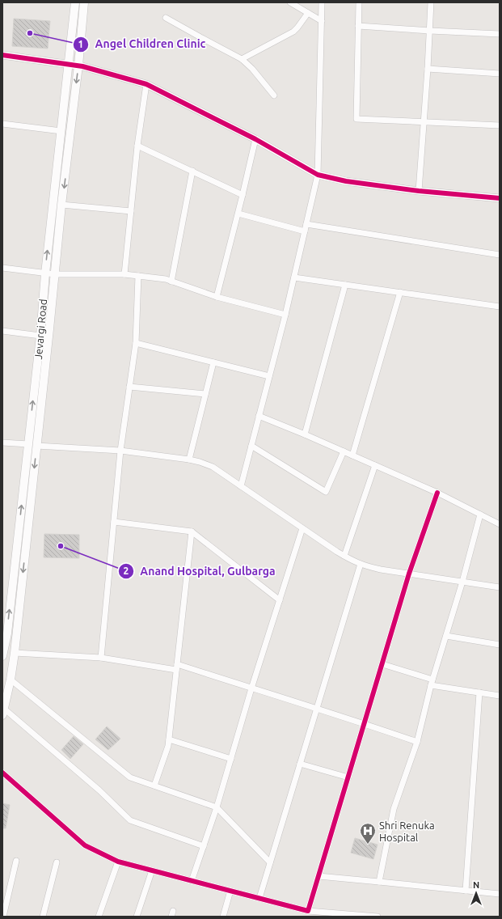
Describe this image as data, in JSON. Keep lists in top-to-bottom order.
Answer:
{
  "streets": {
    "main road": ["Jevargi Road"]
  },
  "places": {
    "other": ["Angel Children Clinic", "Anand Hospital, Gulbarga"],
    "hospital": ["Shri Renuka Hospital"]
  },
  "north": "top"
}
